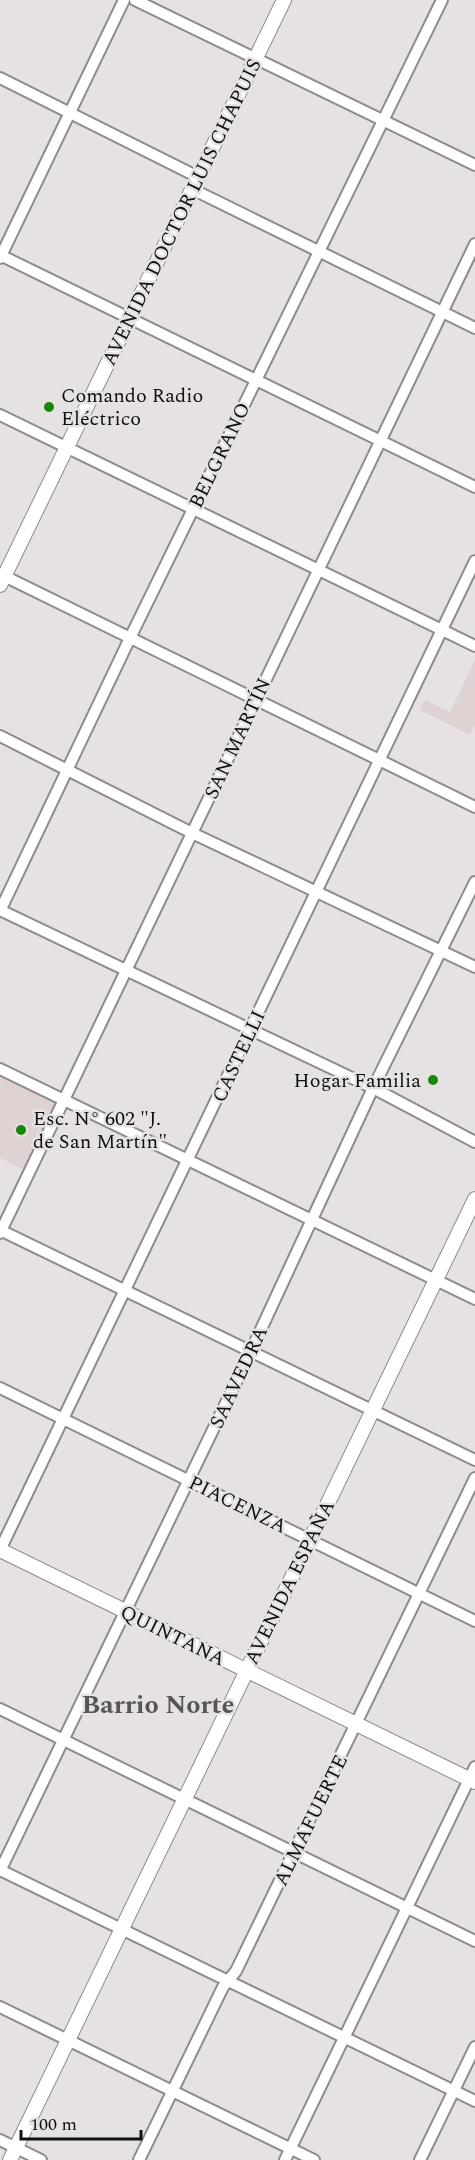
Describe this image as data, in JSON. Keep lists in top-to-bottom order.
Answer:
{
  "streets": {
    "main road": ["AVENIDA DOCTOR LUIS CHAPUIS", "AVENIDA ESPAÑA", "QUINTANA"],
    "street": [
      "BELGRANO",
      "SAN MARTÍN",
      "CASTELLI",
      "SAAVEDRA",
      "PIACENZA",
      "ALMAFUERTE"
    ]
  },
  "crossings": [
    ["CASTELLI", "PIACENZA"],
    ["CASTELLI", "QUINTANA"],
    ["SAAVEDRA", "PIACENZA"],
    ["SAAVEDRA", "QUINTANA"],
    ["PIACENZA", "AVENIDA ESPAÑA"],
    ["PIACENZA", "ALMAFUERTE"],
    ["AVENIDA ESPAÑA", "QUINTANA"],
    ["QUINTANA", "ALMAFUERTE"]
  ],
  "districts": ["Barrio Norte"],
  "places": ["Comando Radio Eléctrico", "Hogar Familia", "Esc. N° 602 \"J. de San Martín\""],
  "scale_bar": "100 m"
}
